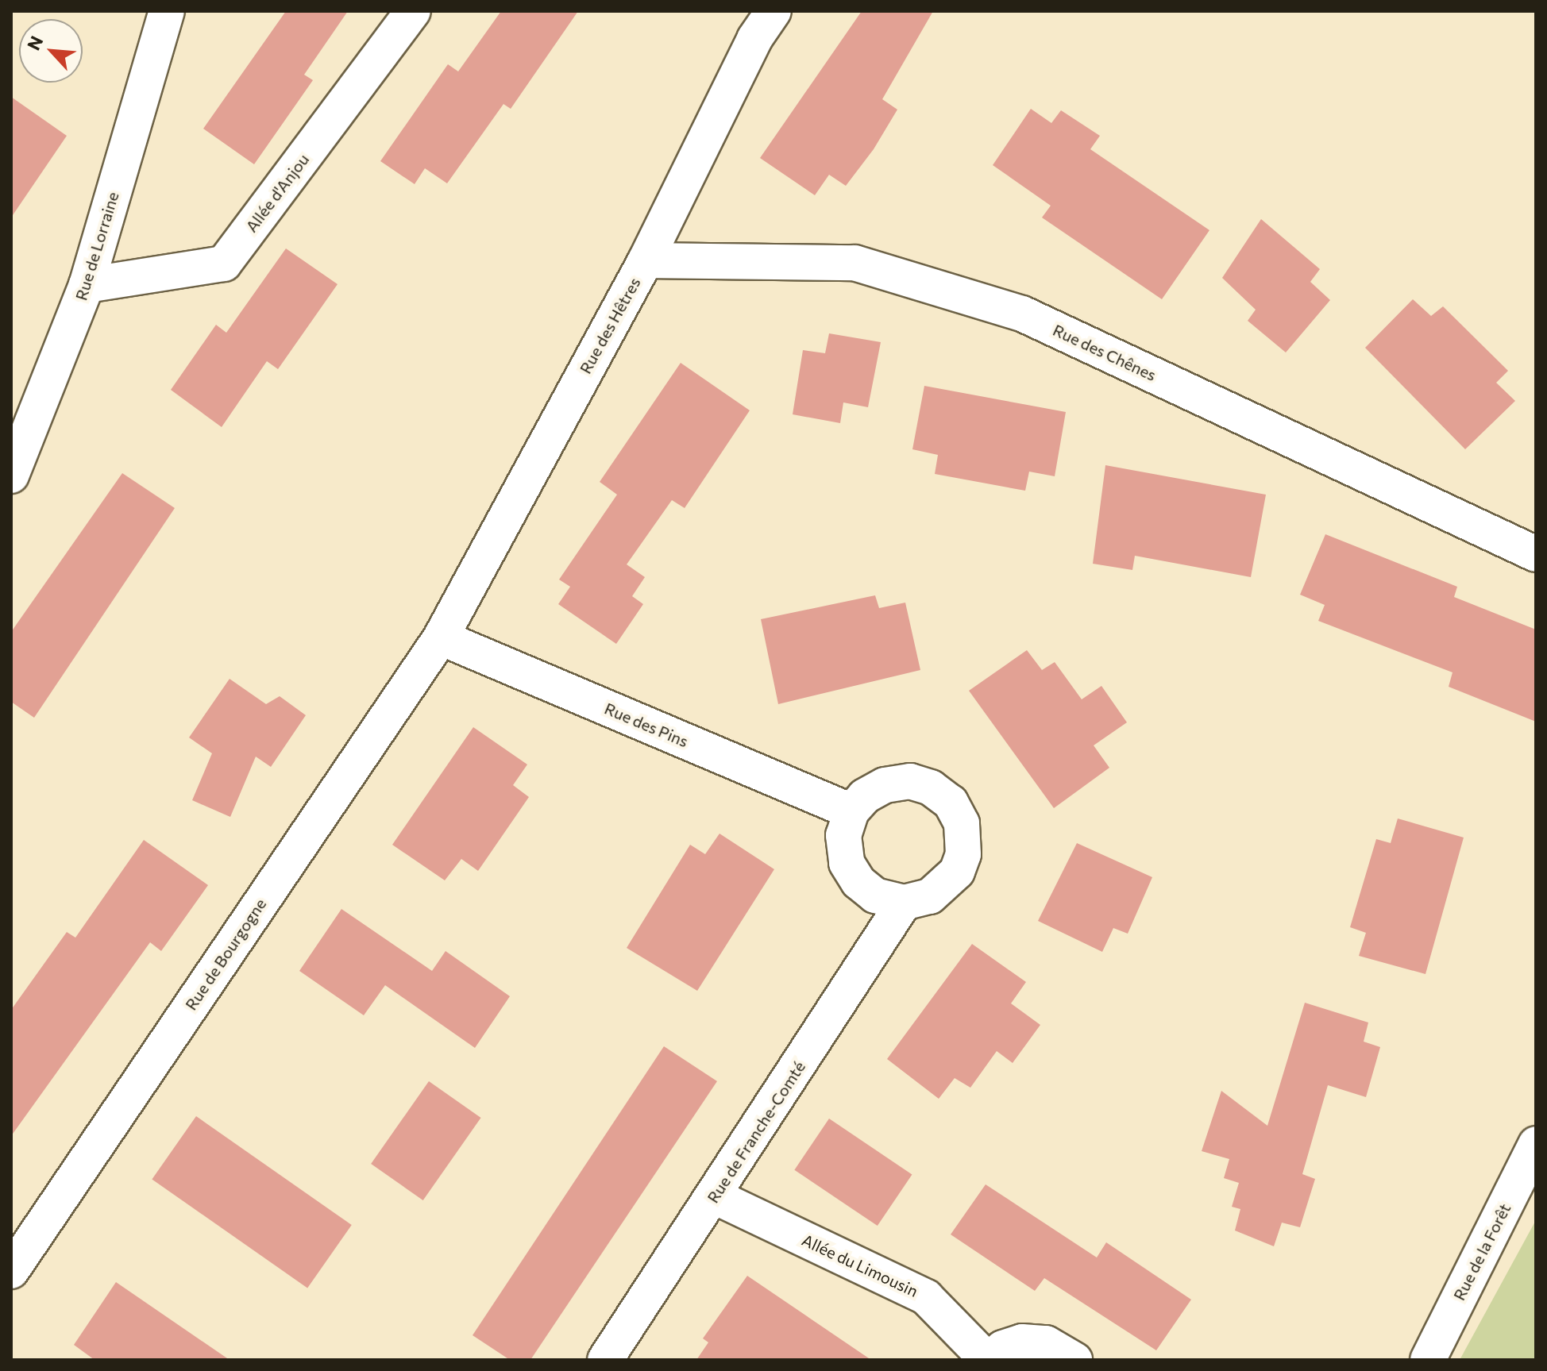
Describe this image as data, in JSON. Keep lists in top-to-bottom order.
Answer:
{
  "streets": {
    "street": [
      "Allée d'Anjou",
      "Rue de Lorraine",
      "Rue des Hêtres",
      "Rue des Chênes",
      "Rue des Pins",
      "Rue de Bourgogne",
      "Rue de Franche-Comté",
      "Rue de la Forêt",
      "Allée du Limousin"
    ]
  },
  "crossings": [
    ["Allée d'Anjou", "Rue de Lorraine"],
    ["Rue des Hêtres", "Rue des Chênes"],
    ["Rue des Hêtres", "Rue des Pins"],
    ["Rue des Hêtres", "Rue de Bourgogne"],
    ["Rue des Pins", "Rue de Bourgogne"],
    ["Rue des Pins", "Rue de Franche-Comté"],
    ["Rue de Franche-Comté", "Allée du Limousin"]
  ],
  "north": "top left"
}
